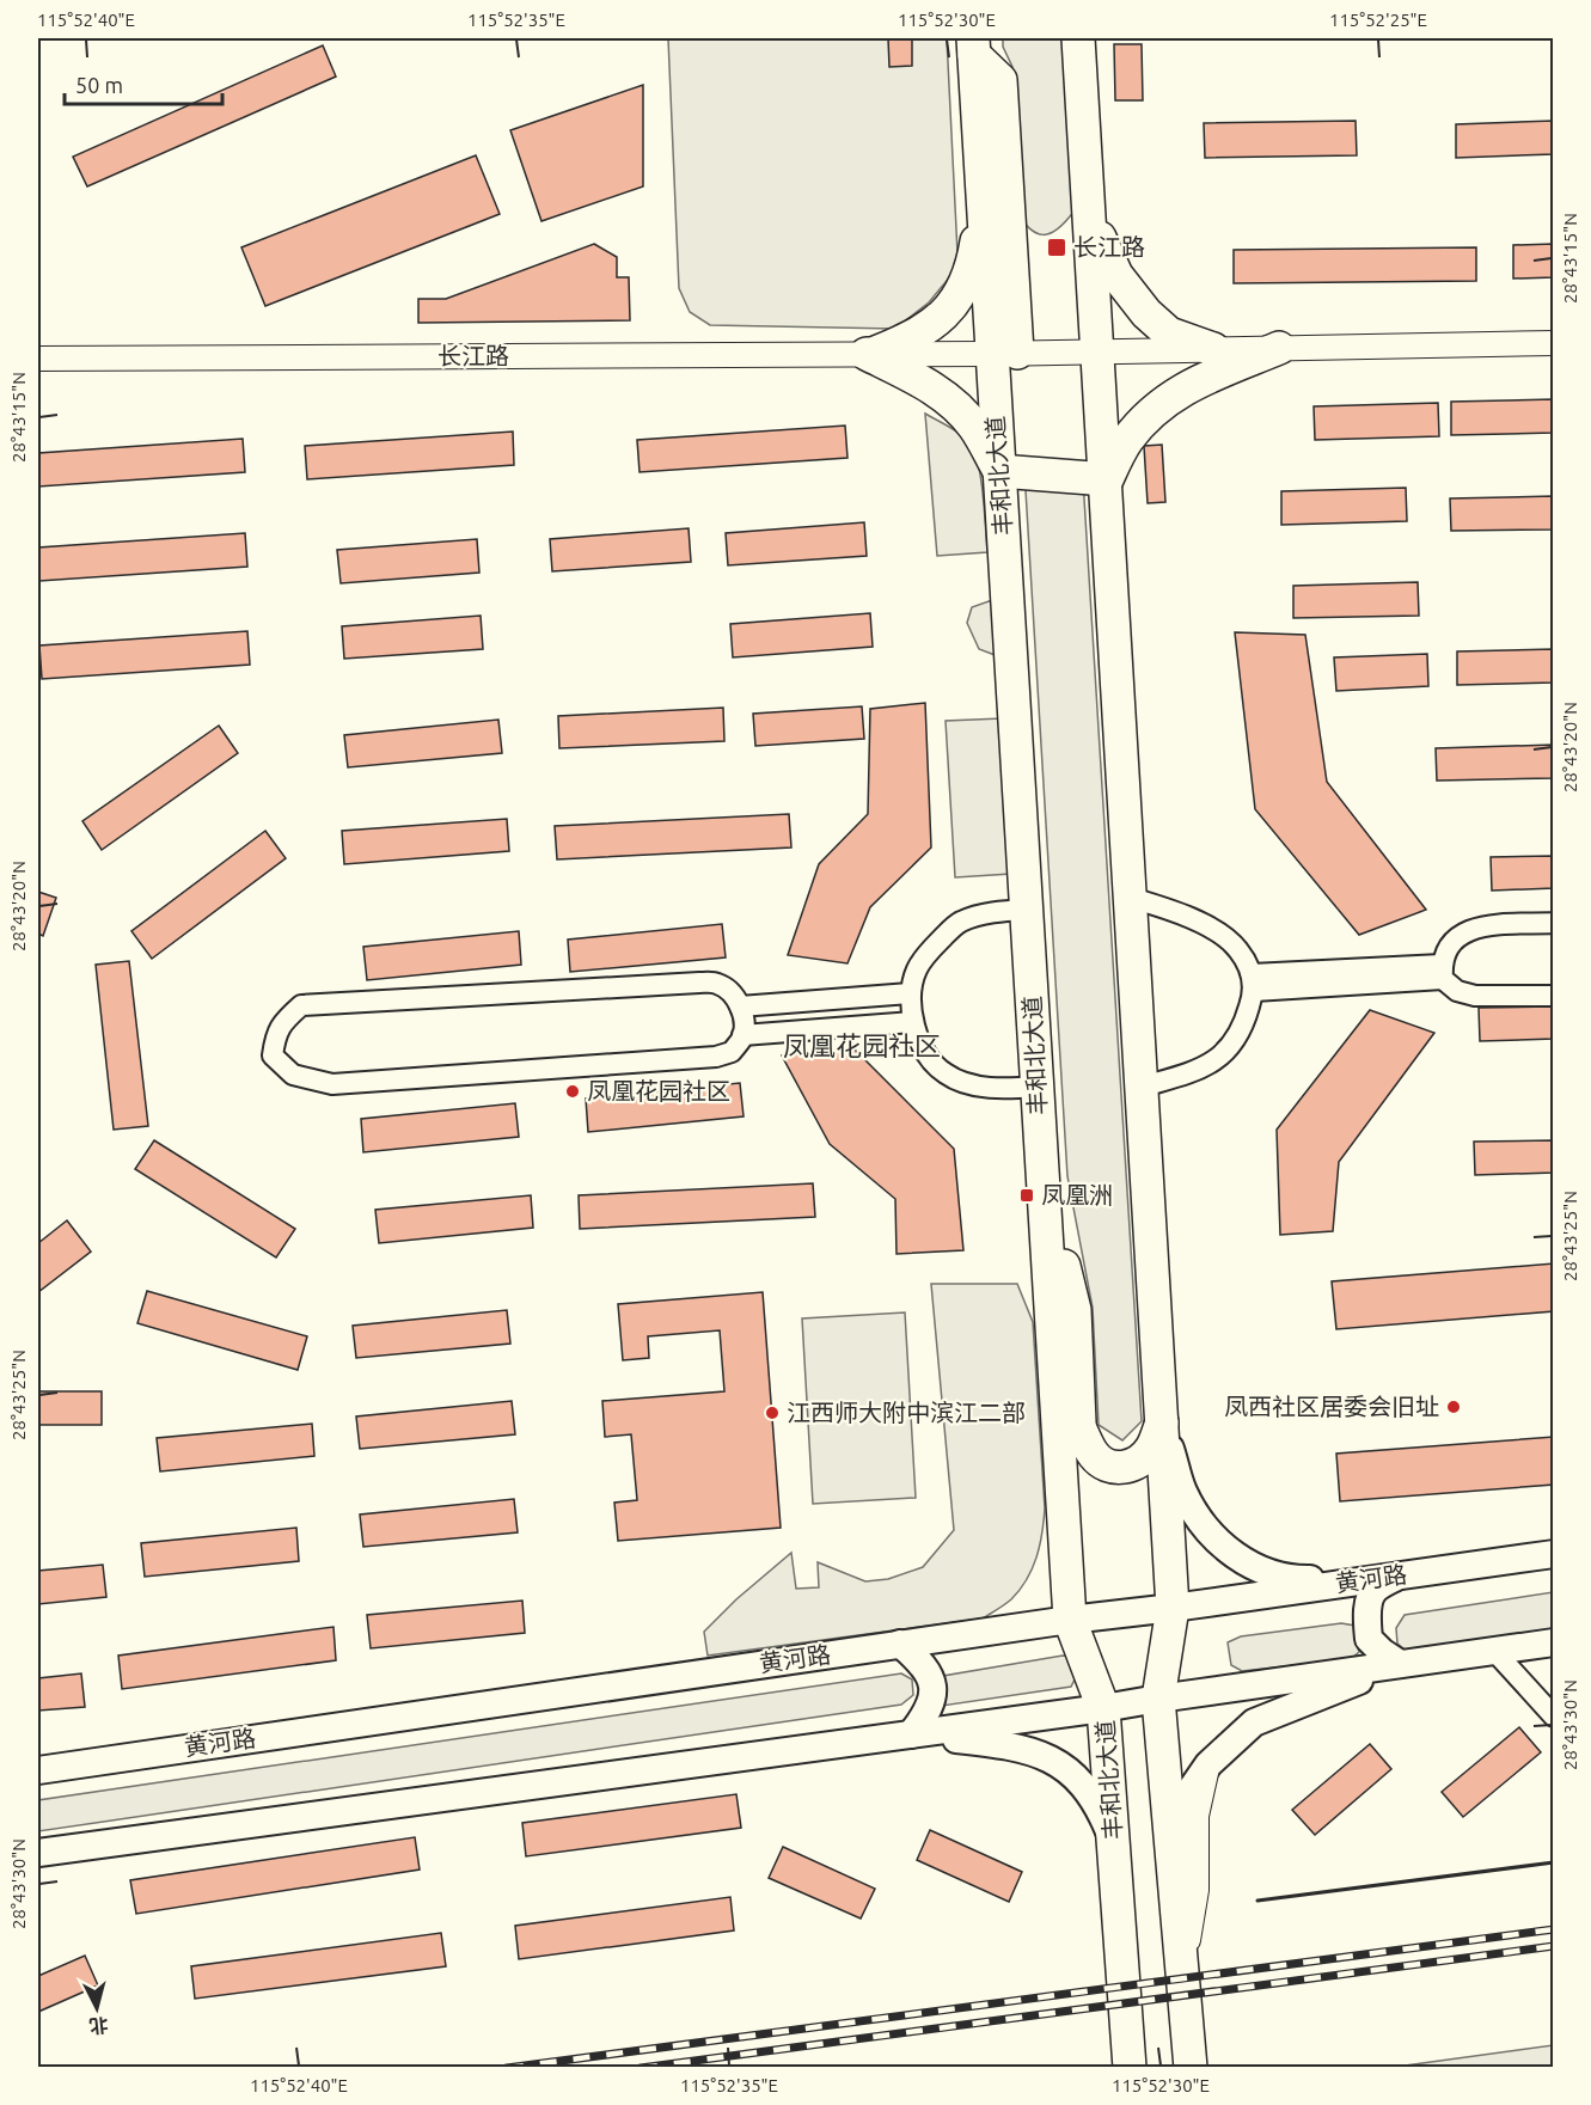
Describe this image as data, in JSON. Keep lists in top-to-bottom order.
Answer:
{
  "streets": {
    "highway": ["丰和北大道"],
    "main road": ["黄河路"],
    "street": ["长江路"]
  },
  "crossings": [
    ["长江路", "丰和北大道"],
    ["丰和北大道", "黄河路"]
  ],
  "districts": ["凤凰花园社区"],
  "places": {
    "transit": ["长江路", "凤凰洲"],
    "other": ["凤凰花园社区", "凤西社区居委会旧址", "江西师大附中滨江二部"]
  },
  "scale_bar": "50 m",
  "north": "bottom",
  "coordinates": [
    "115°52'40\"E",
    "115°52'35\"E",
    "115°52'30\"E",
    "115°52'25\"E",
    "28°43'15\"N",
    "28°43'20\"N",
    "28°43'25\"N",
    "28°43'30\"N"
  ]
}
